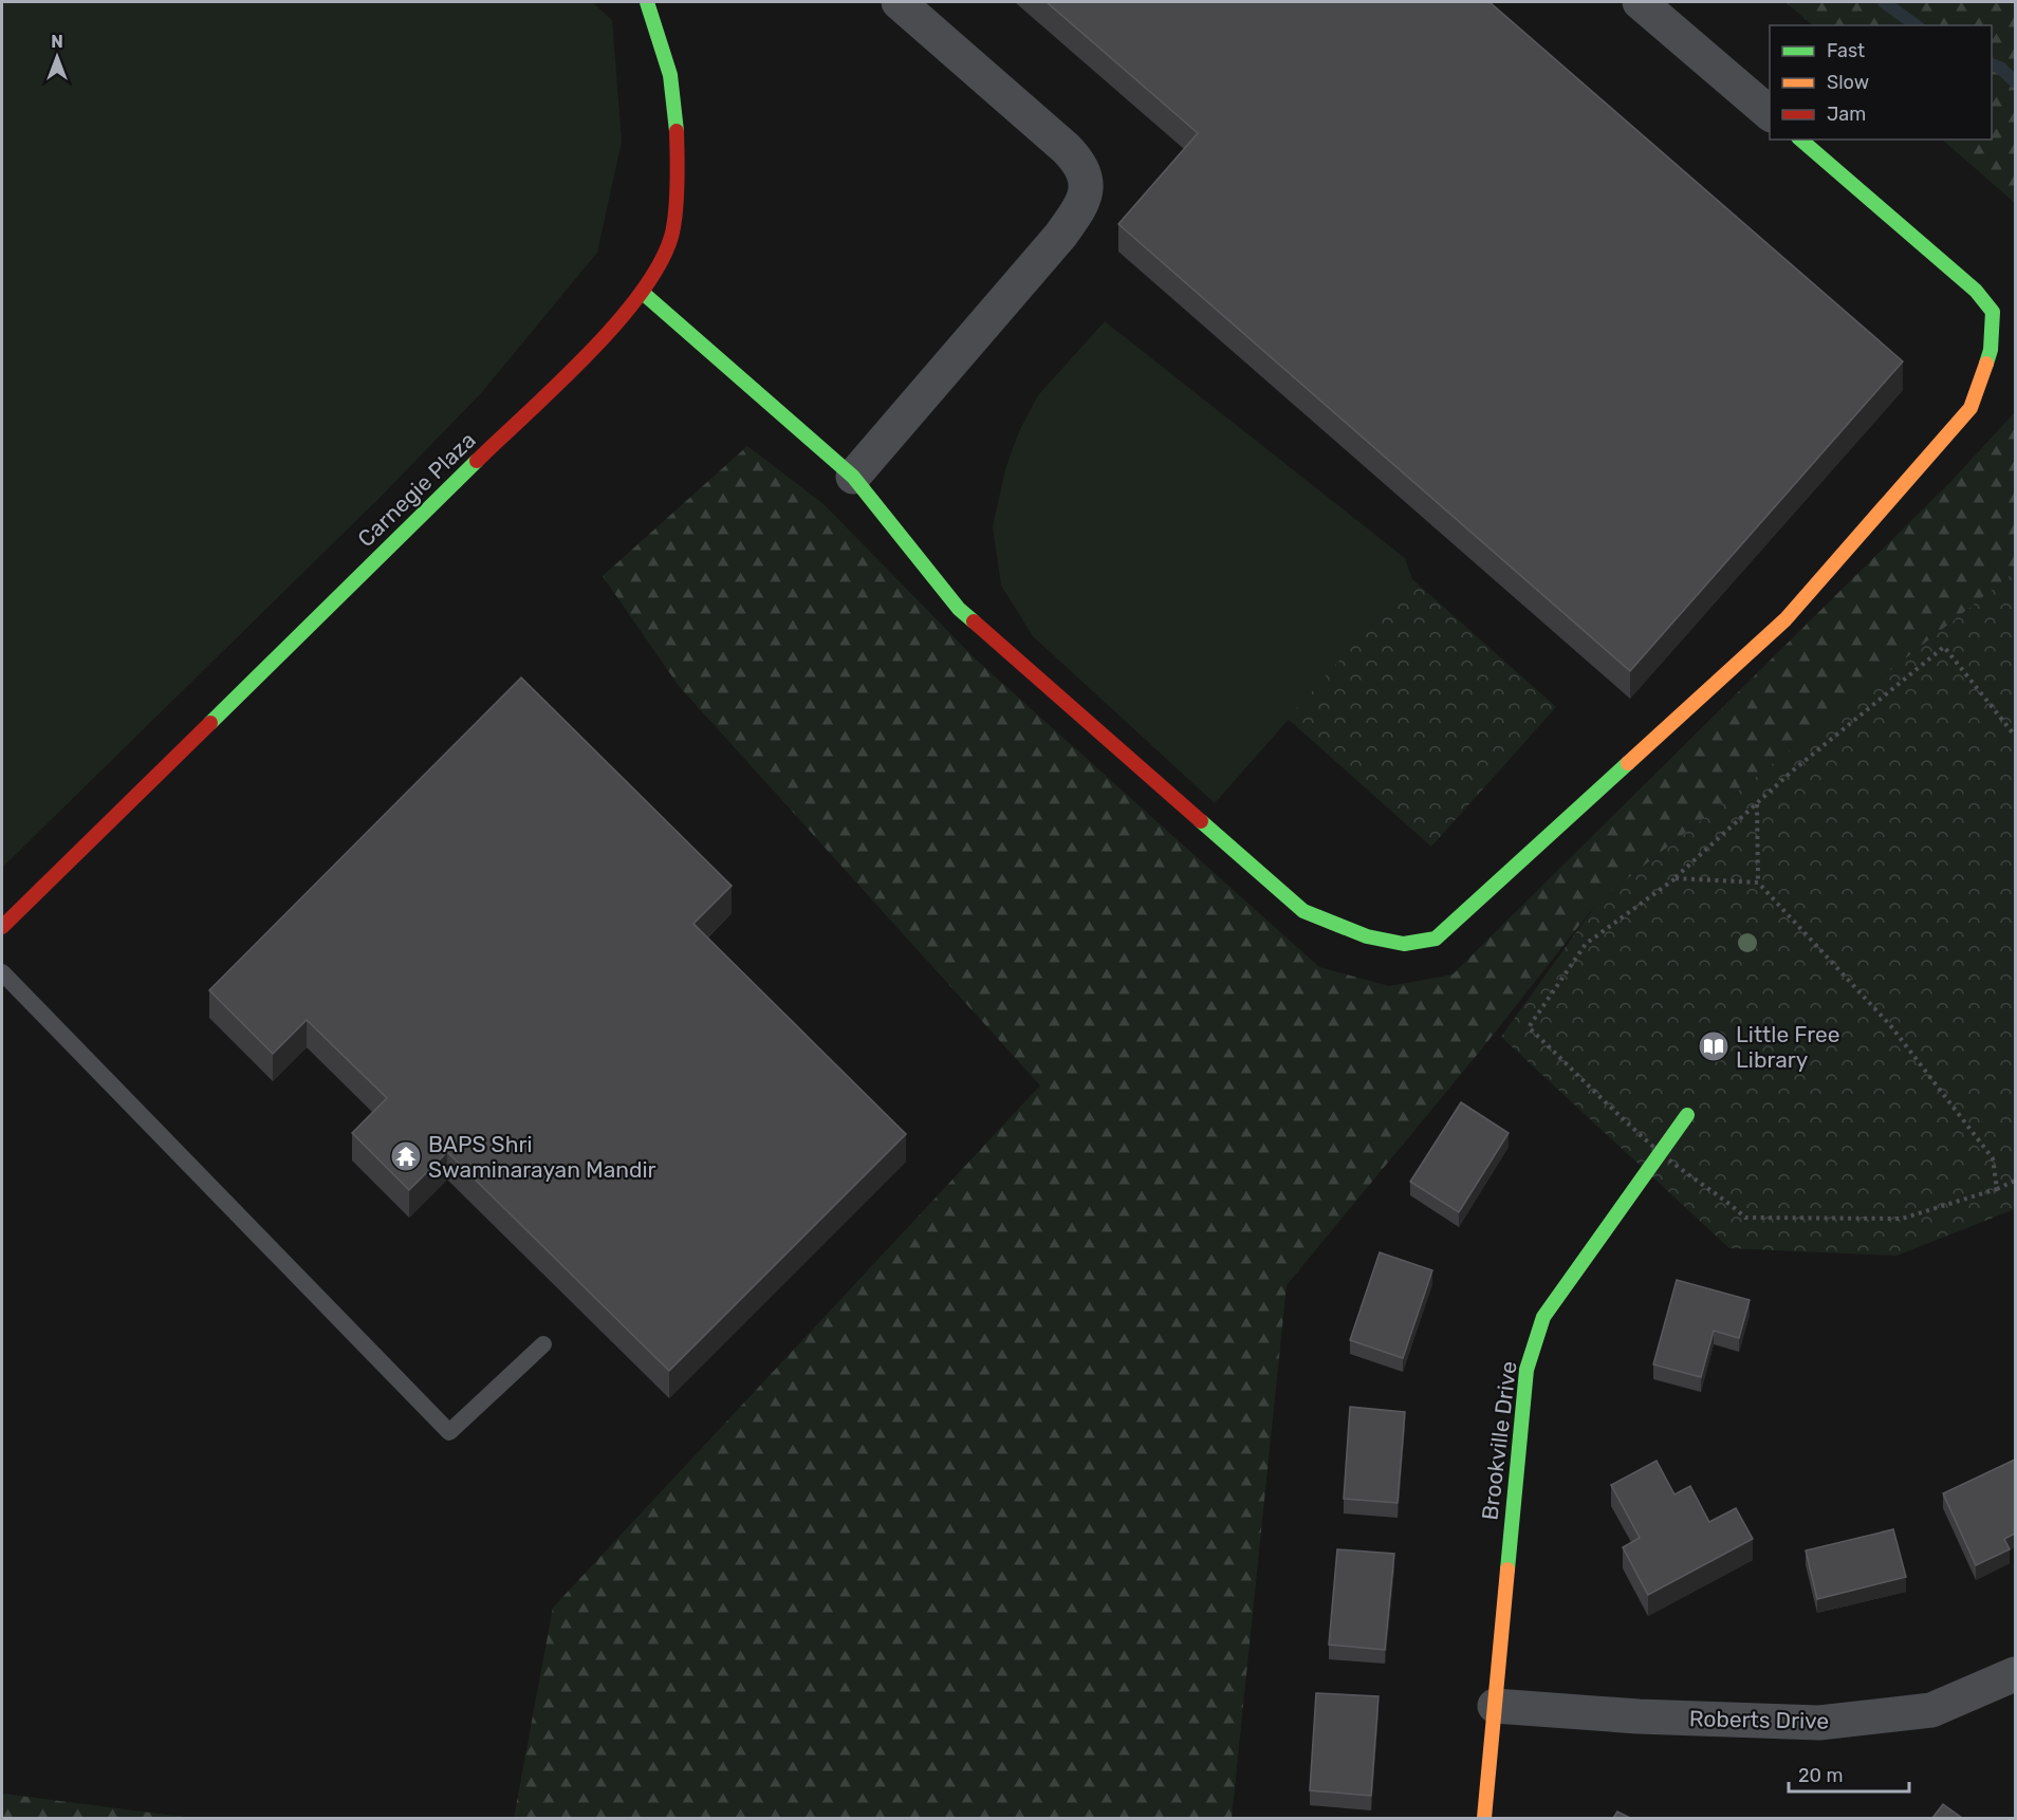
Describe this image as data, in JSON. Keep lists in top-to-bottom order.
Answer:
{
  "streets": {
    "street": ["Carnegie Plaza", "Brookville Drive", "Roberts Drive"]
  },
  "crossings": [
    ["Brookville Drive", "Roberts Drive"]
  ],
  "places": {
    "library": ["Little Free Library"],
    "temple": ["BAPS Shri Swaminarayan Mandir"]
  },
  "legend": ["Fast", "Slow", "Jam"],
  "scale_bar": "20 m",
  "north": "top"
}
